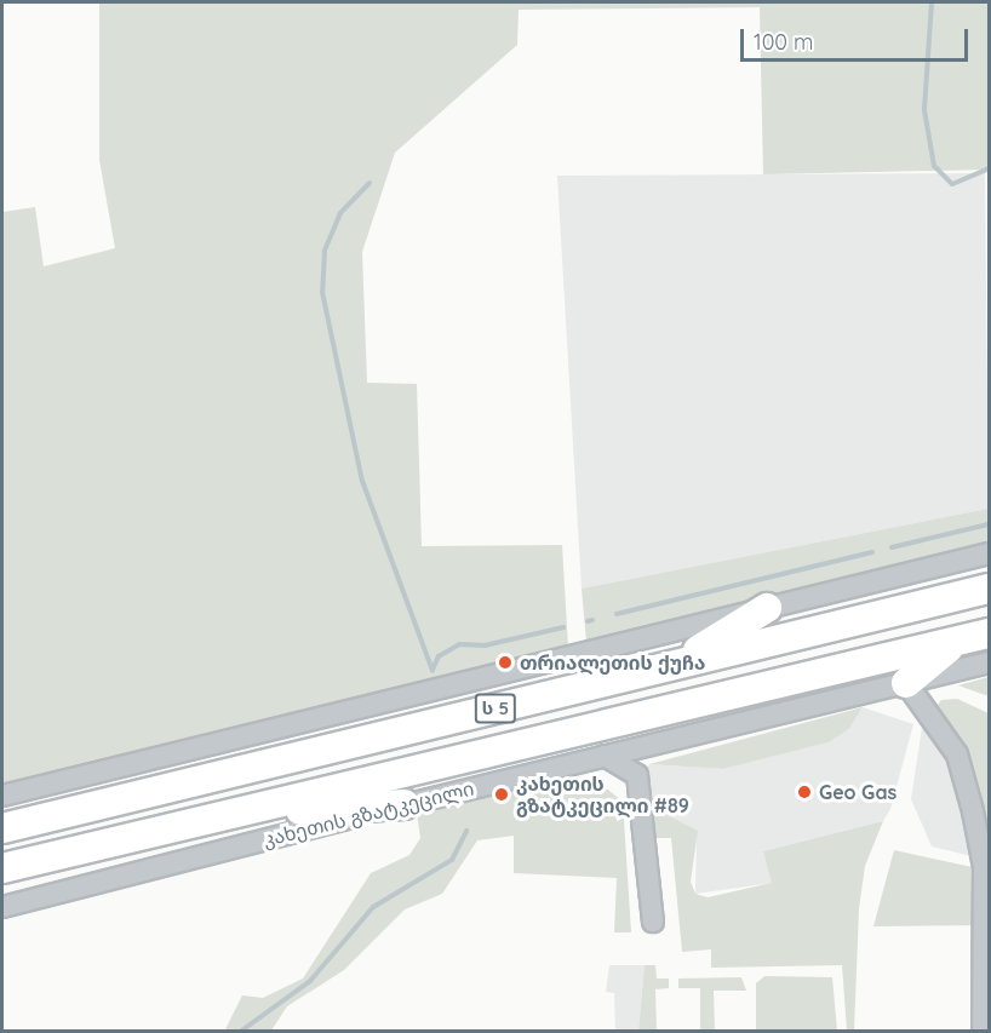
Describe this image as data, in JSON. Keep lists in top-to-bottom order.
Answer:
{
  "streets": {
    "highway": ["ს 5", "კახეთის გზატკეცილი"]
  },
  "places": ["თრიალეთის ქუჩა", "Geo Gas", "კახეთის გზატკეცილი #89"],
  "scale_bar": "100 m"
}
